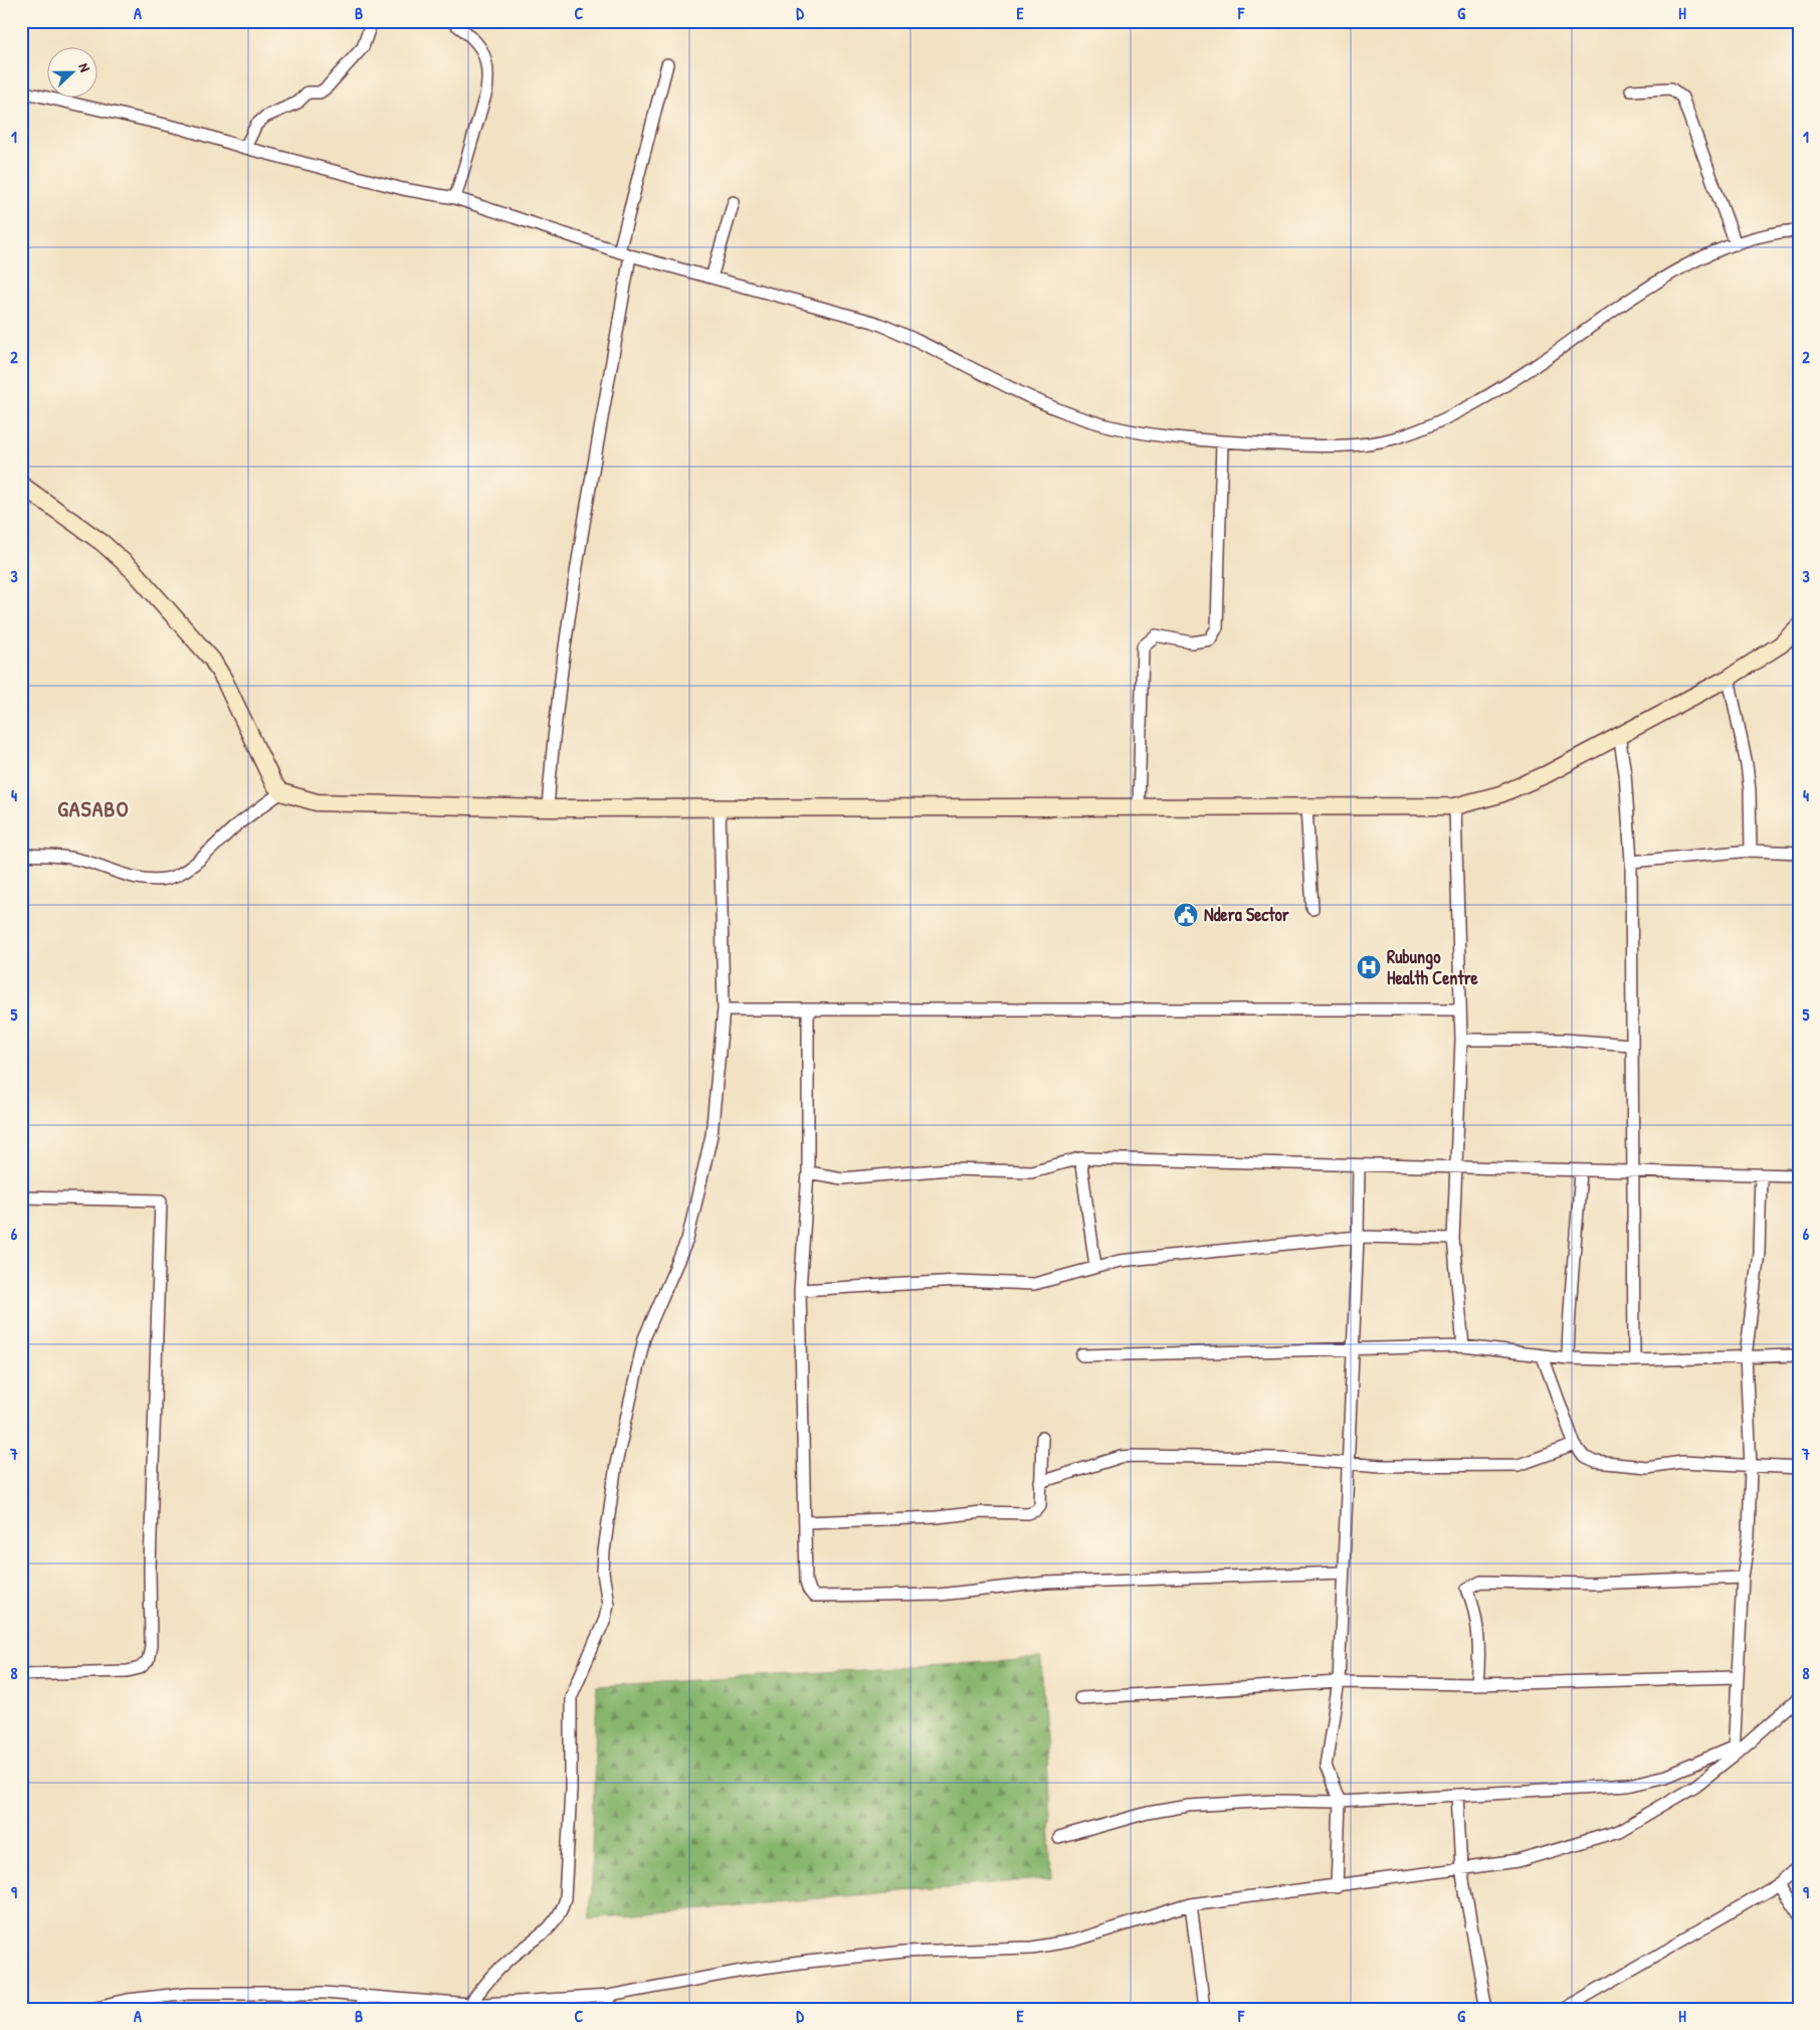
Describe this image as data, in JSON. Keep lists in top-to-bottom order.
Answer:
{
  "districts": ["GASABO"],
  "places": {
    "public building": ["Ndera Sector"],
    "hospital": ["Rubungo Health Centre"]
  },
  "north": "right",
  "grid": {
    "columns": [
      "A",
      "B",
      "C",
      "D",
      "E",
      "F",
      "G",
      "H"
    ],
    "rows": [
      "1",
      "2",
      "3",
      "4",
      "5",
      "6",
      "7",
      "8",
      "9"
    ]
  }
}
